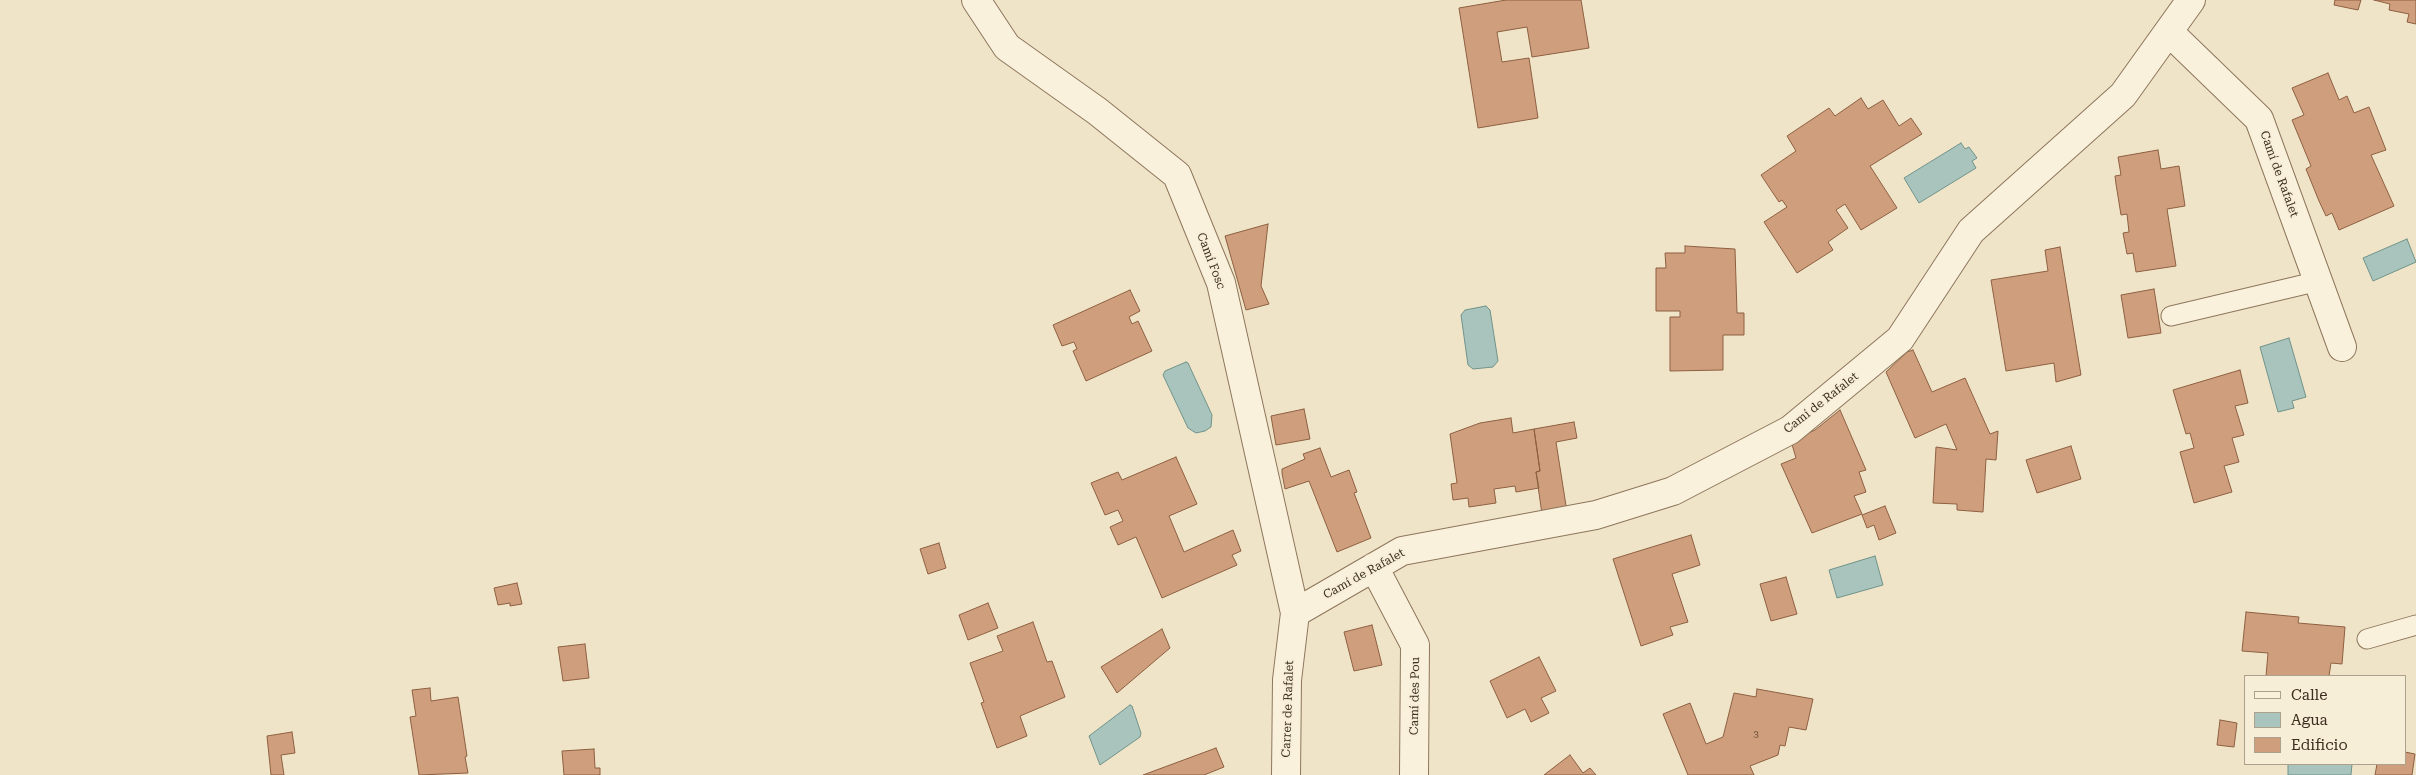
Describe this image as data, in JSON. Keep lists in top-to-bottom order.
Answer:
{
  "streets": {
    "street": [
      "Camí de Rafalet",
      "Camí Fosc",
      "Camí des Pou",
      "Carrer de Rafalet"
    ]
  },
  "crossings": [
    ["Camí de Rafalet", "Camí Fosc"],
    ["Camí de Rafalet", "Camí des Pou"],
    ["Camí de Rafalet", "Carrer de Rafalet"],
    ["Camí Fosc", "Carrer de Rafalet"]
  ],
  "house_numbers": ["3"],
  "legend": ["Calle", "Agua", "Edificio"]
}
